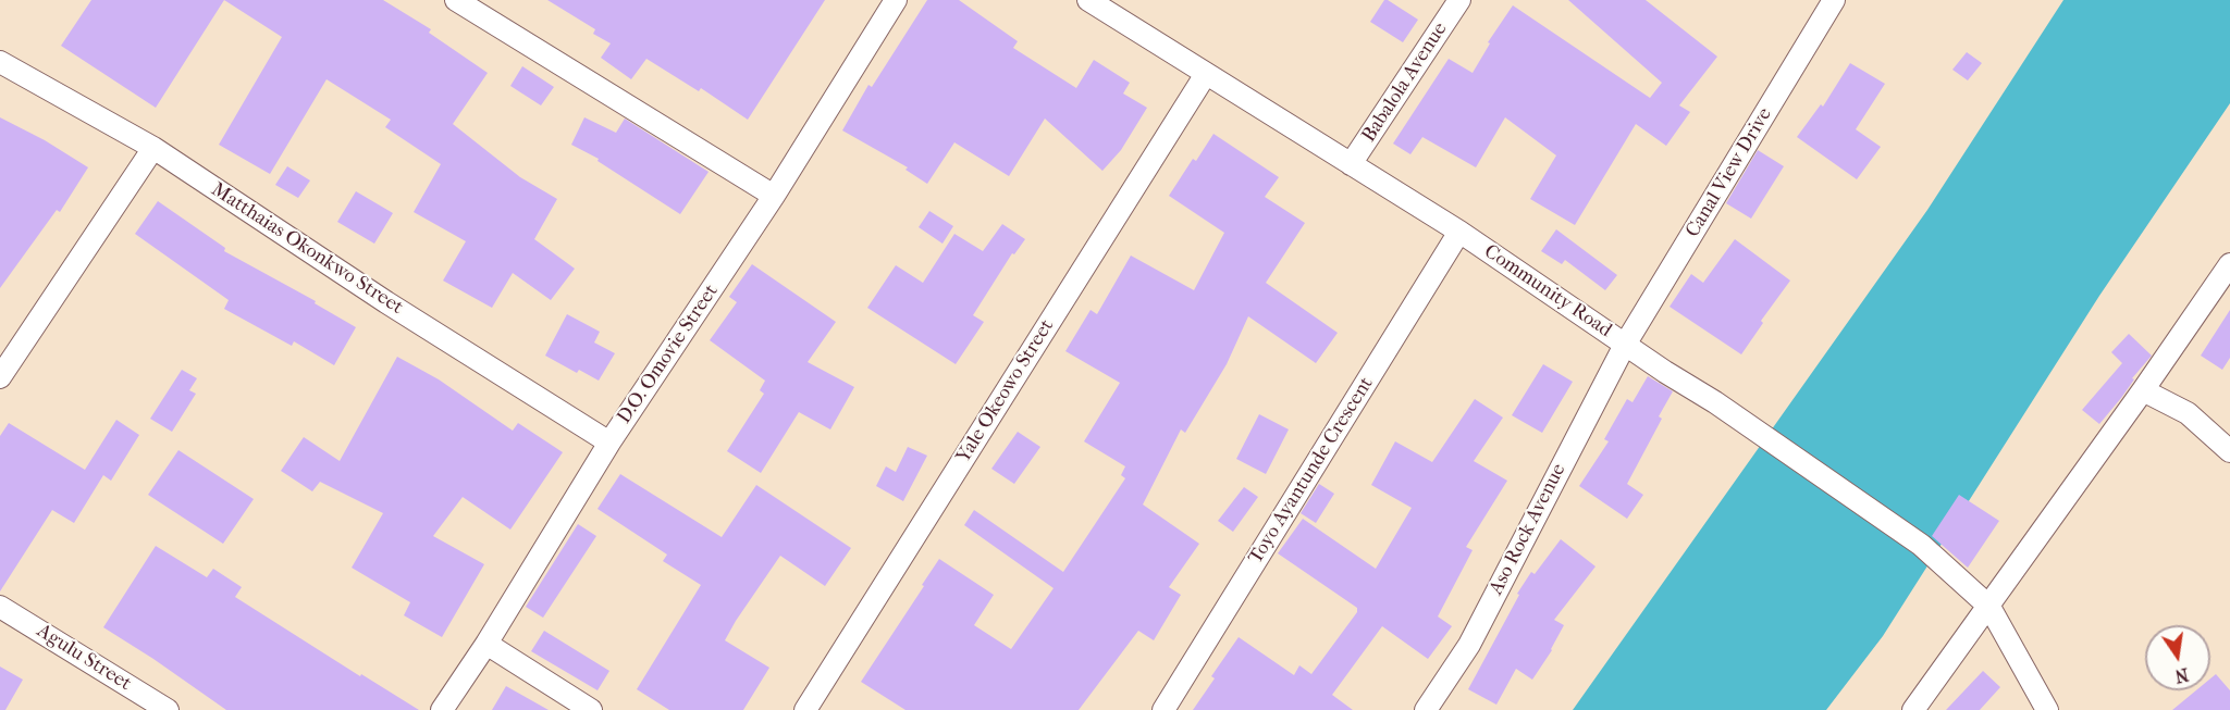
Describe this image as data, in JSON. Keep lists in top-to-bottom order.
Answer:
{
  "streets": {
    "street": [
      "Babalola Avenue",
      "Canal View Drive",
      "Matthaias Okonkwo Street",
      "Community Road",
      "D.O. Omovie Street",
      "Yale Okeowo Street",
      "Toyo Ayantunde Crescent",
      "Aso Rock Avenue",
      "Agulu Street"
    ]
  },
  "crossings": [
    ["Babalola Avenue", "Community Road"],
    ["Canal View Drive", "Community Road"],
    ["Canal View Drive", "Aso Rock Avenue"],
    ["Matthaias Okonkwo Street", "D.O. Omovie Street"],
    ["Community Road", "Yale Okeowo Street"],
    ["Community Road", "Toyo Ayantunde Crescent"],
    ["Community Road", "Aso Rock Avenue"]
  ],
  "north": "bottom"
}
